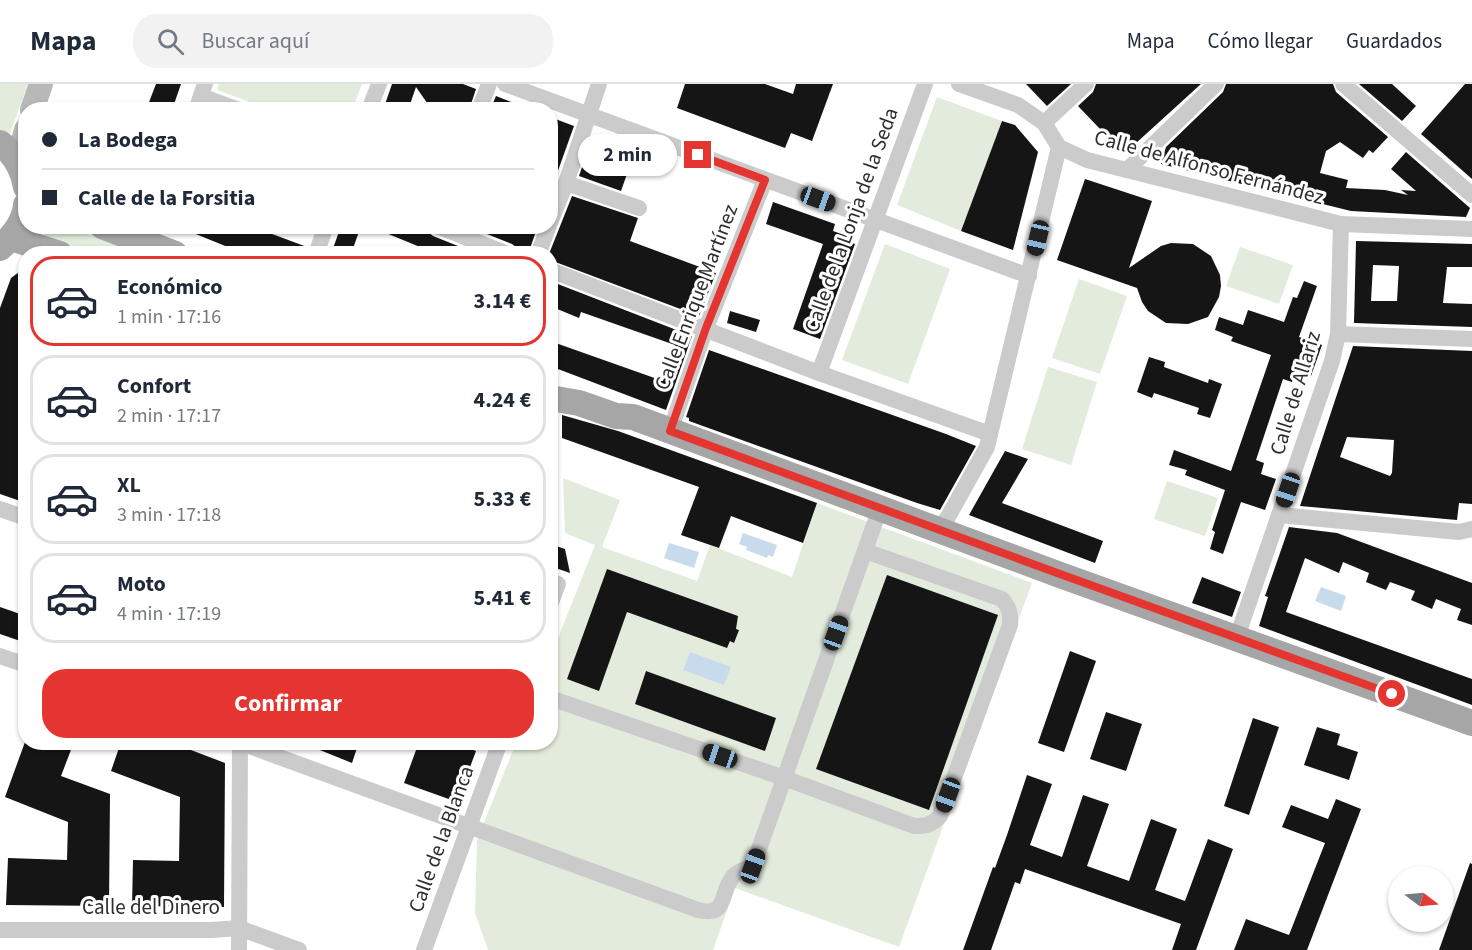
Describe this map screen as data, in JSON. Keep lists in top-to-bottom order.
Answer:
{
  "streets": {
    "street": [
      "Calle de Alfonso Fernández",
      "Calle de la Lonja de la Seda",
      "Calle Enrique Martínez",
      "Calle de Allariz",
      "Calle de la Blanca",
      "Calle del Dinero"
    ]
  },
  "crossings": [
    ["Calle de Alfonso Fernández", "Calle de Allariz"]
  ],
  "north": "right",
  "page": {
    "header": "Mapa",
    "search": "Buscar aquí",
    "nav": ["Mapa", "Cómo llegar", "Guardados"],
    "banner": ["La Bodega", "Calle de la Forsitia"],
    "bubble": "2 min",
    "list": [
      {
        "name": "Económico",
        "note": "1 min · 17:16",
        "value": "3.14 €"
      },
      {
        "name": "Confort",
        "note": "2 min · 17:17",
        "value": "4.24 €"
      },
      {
        "name": "XL",
        "note": "3 min · 17:18",
        "value": "5.33 €"
      },
      {
        "name": "Moto",
        "note": "4 min · 17:19",
        "value": "5.41 €"
      }
    ],
    "buttons": "Confirmar"
  }
}
